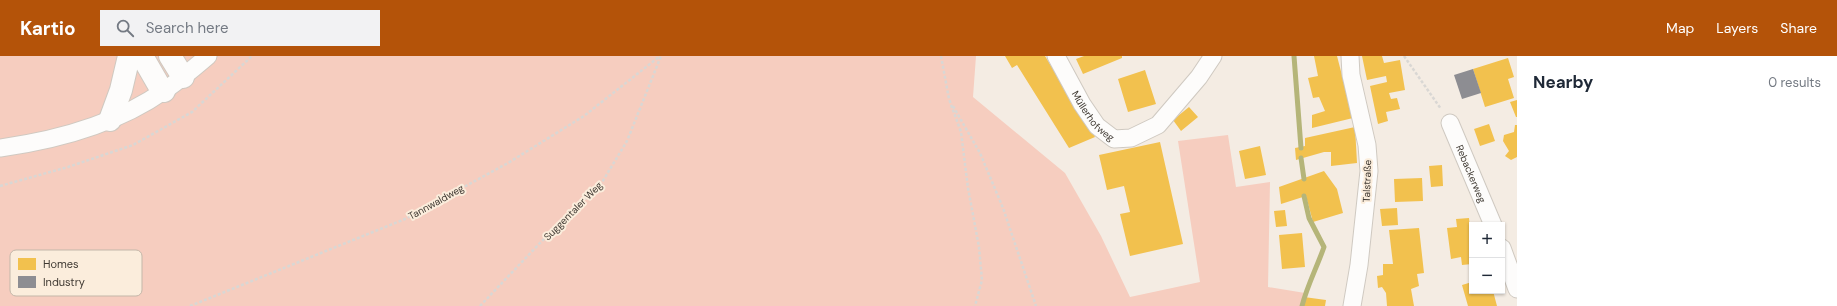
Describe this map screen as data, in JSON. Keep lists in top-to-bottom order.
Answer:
{
  "streets": {
    "street": ["Müllerhofweg", "Rebackerweg", "Talstraße"],
    "path": ["Tannwaldweg", "Suggentaler Weg"]
  },
  "crossings": [
    ["Tannwaldweg", "Suggentaler Weg"]
  ],
  "legend": ["Homes", "Industry"],
  "page": {
    "header": "Kartio",
    "search": "Search here",
    "nav": ["Map", "Layers", "Share"],
    "heading": ["Nearby", "0 results"],
    "map_buttons": ["+", "−"]
  }
}
